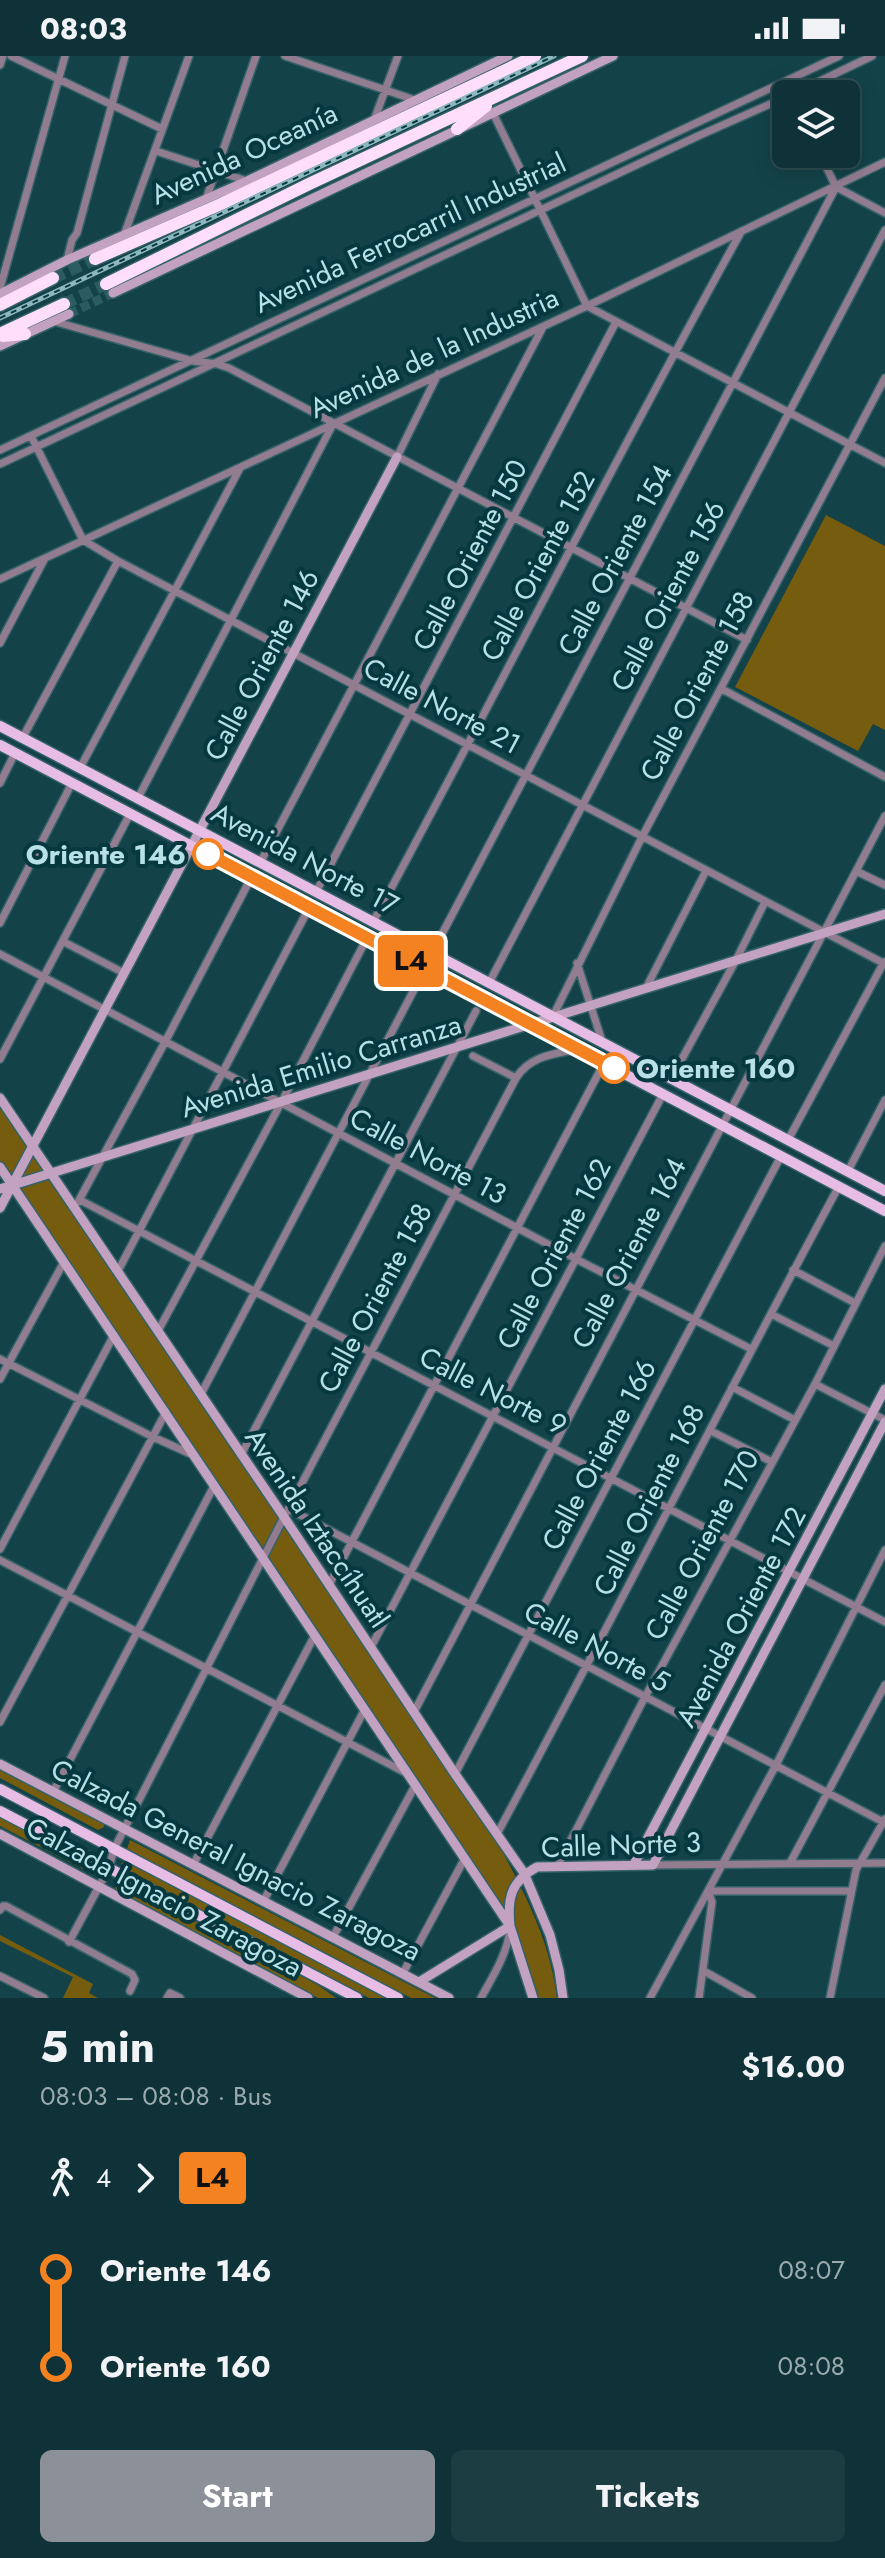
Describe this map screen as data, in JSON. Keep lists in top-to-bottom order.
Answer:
{
  "streets": {
    "highway": ["Avenida Oceanía"],
    "main road": [
      "Calle Oriente 146",
      "Avenida Norte 17",
      "Avenida Emilio Carranza",
      "Avenida Iztaccíhuatl",
      "Avenida Oriente 172",
      "Calle Norte 3",
      "Calzada General Ignacio Zaragoza",
      "Calzada Ignacio Zaragoza"
    ],
    "street": [
      "Avenida Ferrocarril Industrial",
      "Avenida de la Industria",
      "Calle Oriente 150",
      "Calle Oriente 154",
      "Calle Oriente 152",
      "Calle Oriente 156",
      "Calle Oriente 158",
      "Calle Norte 21",
      "Calle Norte 13",
      "Calle Oriente 164",
      "Calle Oriente 162",
      "Calle Norte 9",
      "Calle Oriente 166",
      "Calle Oriente 168",
      "Calle Oriente 170",
      "Calle Norte 5"
    ]
  },
  "crossings": [
    ["Avenida de la Industria", "Calle Oriente 154"],
    ["Avenida de la Industria", "Calle Oriente 152"],
    ["Avenida de la Industria", "Calle Oriente 146"],
    ["Avenida de la Industria", "Calle Norte 21"],
    ["Calle Oriente 150", "Calle Norte 21"],
    ["Calle Oriente 150", "Avenida Norte 17"],
    ["Calle Oriente 154", "Calle Norte 21"],
    ["Calle Oriente 154", "Avenida Norte 17"],
    ["Calle Oriente 152", "Calle Norte 21"],
    ["Calle Oriente 152", "Avenida Norte 17"],
    ["Calle Oriente 156", "Calle Norte 21"],
    ["Calle Oriente 156", "Avenida Norte 17"],
    ["Calle Oriente 146", "Calle Norte 21"],
    ["Calle Oriente 146", "Avenida Norte 17"],
    ["Calle Oriente 146", "Avenida Emilio Carranza"],
    ["Calle Oriente 146", "Calle Norte 13"],
    ["Calle Oriente 146", "Avenida Iztaccíhuatl"],
    ["Calle Oriente 158", "Calle Norte 21"],
    ["Calle Oriente 158", "Avenida Norte 17"],
    ["Calle Oriente 158", "Avenida Emilio Carranza"],
    ["Calle Oriente 158", "Calle Norte 13"],
    ["Calle Oriente 158", "Calle Norte 9"],
    ["Calle Oriente 158", "Avenida Iztaccíhuatl"],
    ["Calle Oriente 158", "Calle Norte 5"],
    ["Calle Oriente 158", "Calzada General Ignacio Zaragoza"],
    ["Calle Oriente 158", "Calzada Ignacio Zaragoza"],
    ["Calle Norte 21", "Avenida Emilio Carranza"],
    ["Calle Norte 21", "Calle Oriente 164"],
    ["Avenida Norte 17", "Avenida Emilio Carranza"],
    ["Avenida Norte 17", "Calle Oriente 164"],
    ["Avenida Norte 17", "Calle Oriente 162"],
    ["Avenida Norte 17", "Calle Oriente 166"],
    ["Avenida Norte 17", "Calle Oriente 168"],
    ["Avenida Emilio Carranza", "Calle Norte 13"],
    ["Avenida Emilio Carranza", "Calle Oriente 164"],
    ["Avenida Emilio Carranza", "Avenida Iztaccíhuatl"],
    ["Calle Norte 13", "Calle Oriente 164"],
    ["Calle Norte 13", "Calle Oriente 162"],
    ["Calle Norte 13", "Calle Oriente 166"],
    ["Calle Norte 13", "Calle Oriente 168"],
    ["Calle Oriente 164", "Calle Norte 9"],
    ["Calle Oriente 164", "Avenida Iztaccíhuatl"],
    ["Calle Oriente 164", "Calle Norte 5"],
    ["Calle Oriente 162", "Calle Norte 9"],
    ["Calle Oriente 162", "Avenida Iztaccíhuatl"],
    ["Calle Oriente 162", "Calle Norte 5"],
    ["Calle Norte 9", "Calle Oriente 166"],
    ["Calle Norte 9", "Calle Oriente 168"],
    ["Calle Norte 9", "Avenida Iztaccíhuatl"],
    ["Calle Norte 9", "Calle Oriente 170"],
    ["Calle Norte 9", "Avenida Oriente 172"],
    ["Calle Oriente 166", "Avenida Iztaccíhuatl"],
    ["Calle Oriente 166", "Calle Norte 5"],
    ["Calle Oriente 168", "Avenida Iztaccíhuatl"],
    ["Calle Oriente 168", "Calle Norte 5"],
    ["Avenida Iztaccíhuatl", "Calle Norte 5"],
    ["Avenida Iztaccíhuatl", "Calle Norte 3"],
    ["Calle Oriente 170", "Calle Norte 5"],
    ["Calle Oriente 170", "Calle Norte 3"],
    ["Avenida Oriente 172", "Calle Norte 5"],
    ["Avenida Oriente 172", "Calle Norte 3"]
  ],
  "places": ["Oriente 146", "Oriente 160"],
  "lines": ["bus line L4"],
  "page": {
    "status": "08:03",
    "on_map": "L4",
    "heading": ["5 min", "08:03 – 08:08 · Bus", "$16.00"],
    "legs": ["4", "L4"],
    "list": [
      {
        "name": "Oriente 146",
        "value": "08:07"
      },
      {
        "name": "Oriente 160",
        "value": "08:08"
      }
    ],
    "buttons": ["Start", "Tickets"]
  }
}
